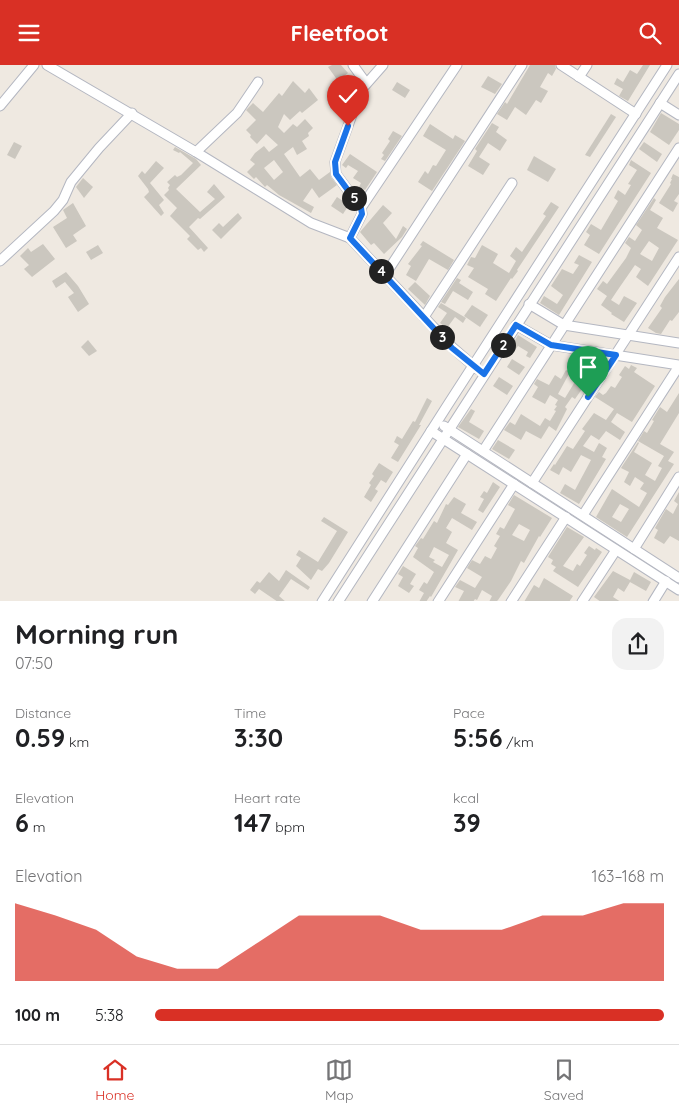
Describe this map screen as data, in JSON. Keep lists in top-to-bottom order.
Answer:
{
  "page": {
    "header": "Fleetfoot",
    "pins": [
      "5",
      "4",
      "3",
      "2"
    ],
    "heading": ["Morning run", "07:50"],
    "stats": [
      ["Distance", "0.59 km"],
      ["Time", "3:30"],
      ["Pace", "5:56 /km"],
      ["Elevation", "6 m"],
      ["Heart rate", "147 bpm"],
      ["kcal", "39"]
    ],
    "chart": ["Elevation", "163–168 m"],
    "list": [
      {
        "name": "100 m",
        "note": "5:38"
      }
    ],
    "tabs": ["Home", "Map", "Saved"]
  }
}
